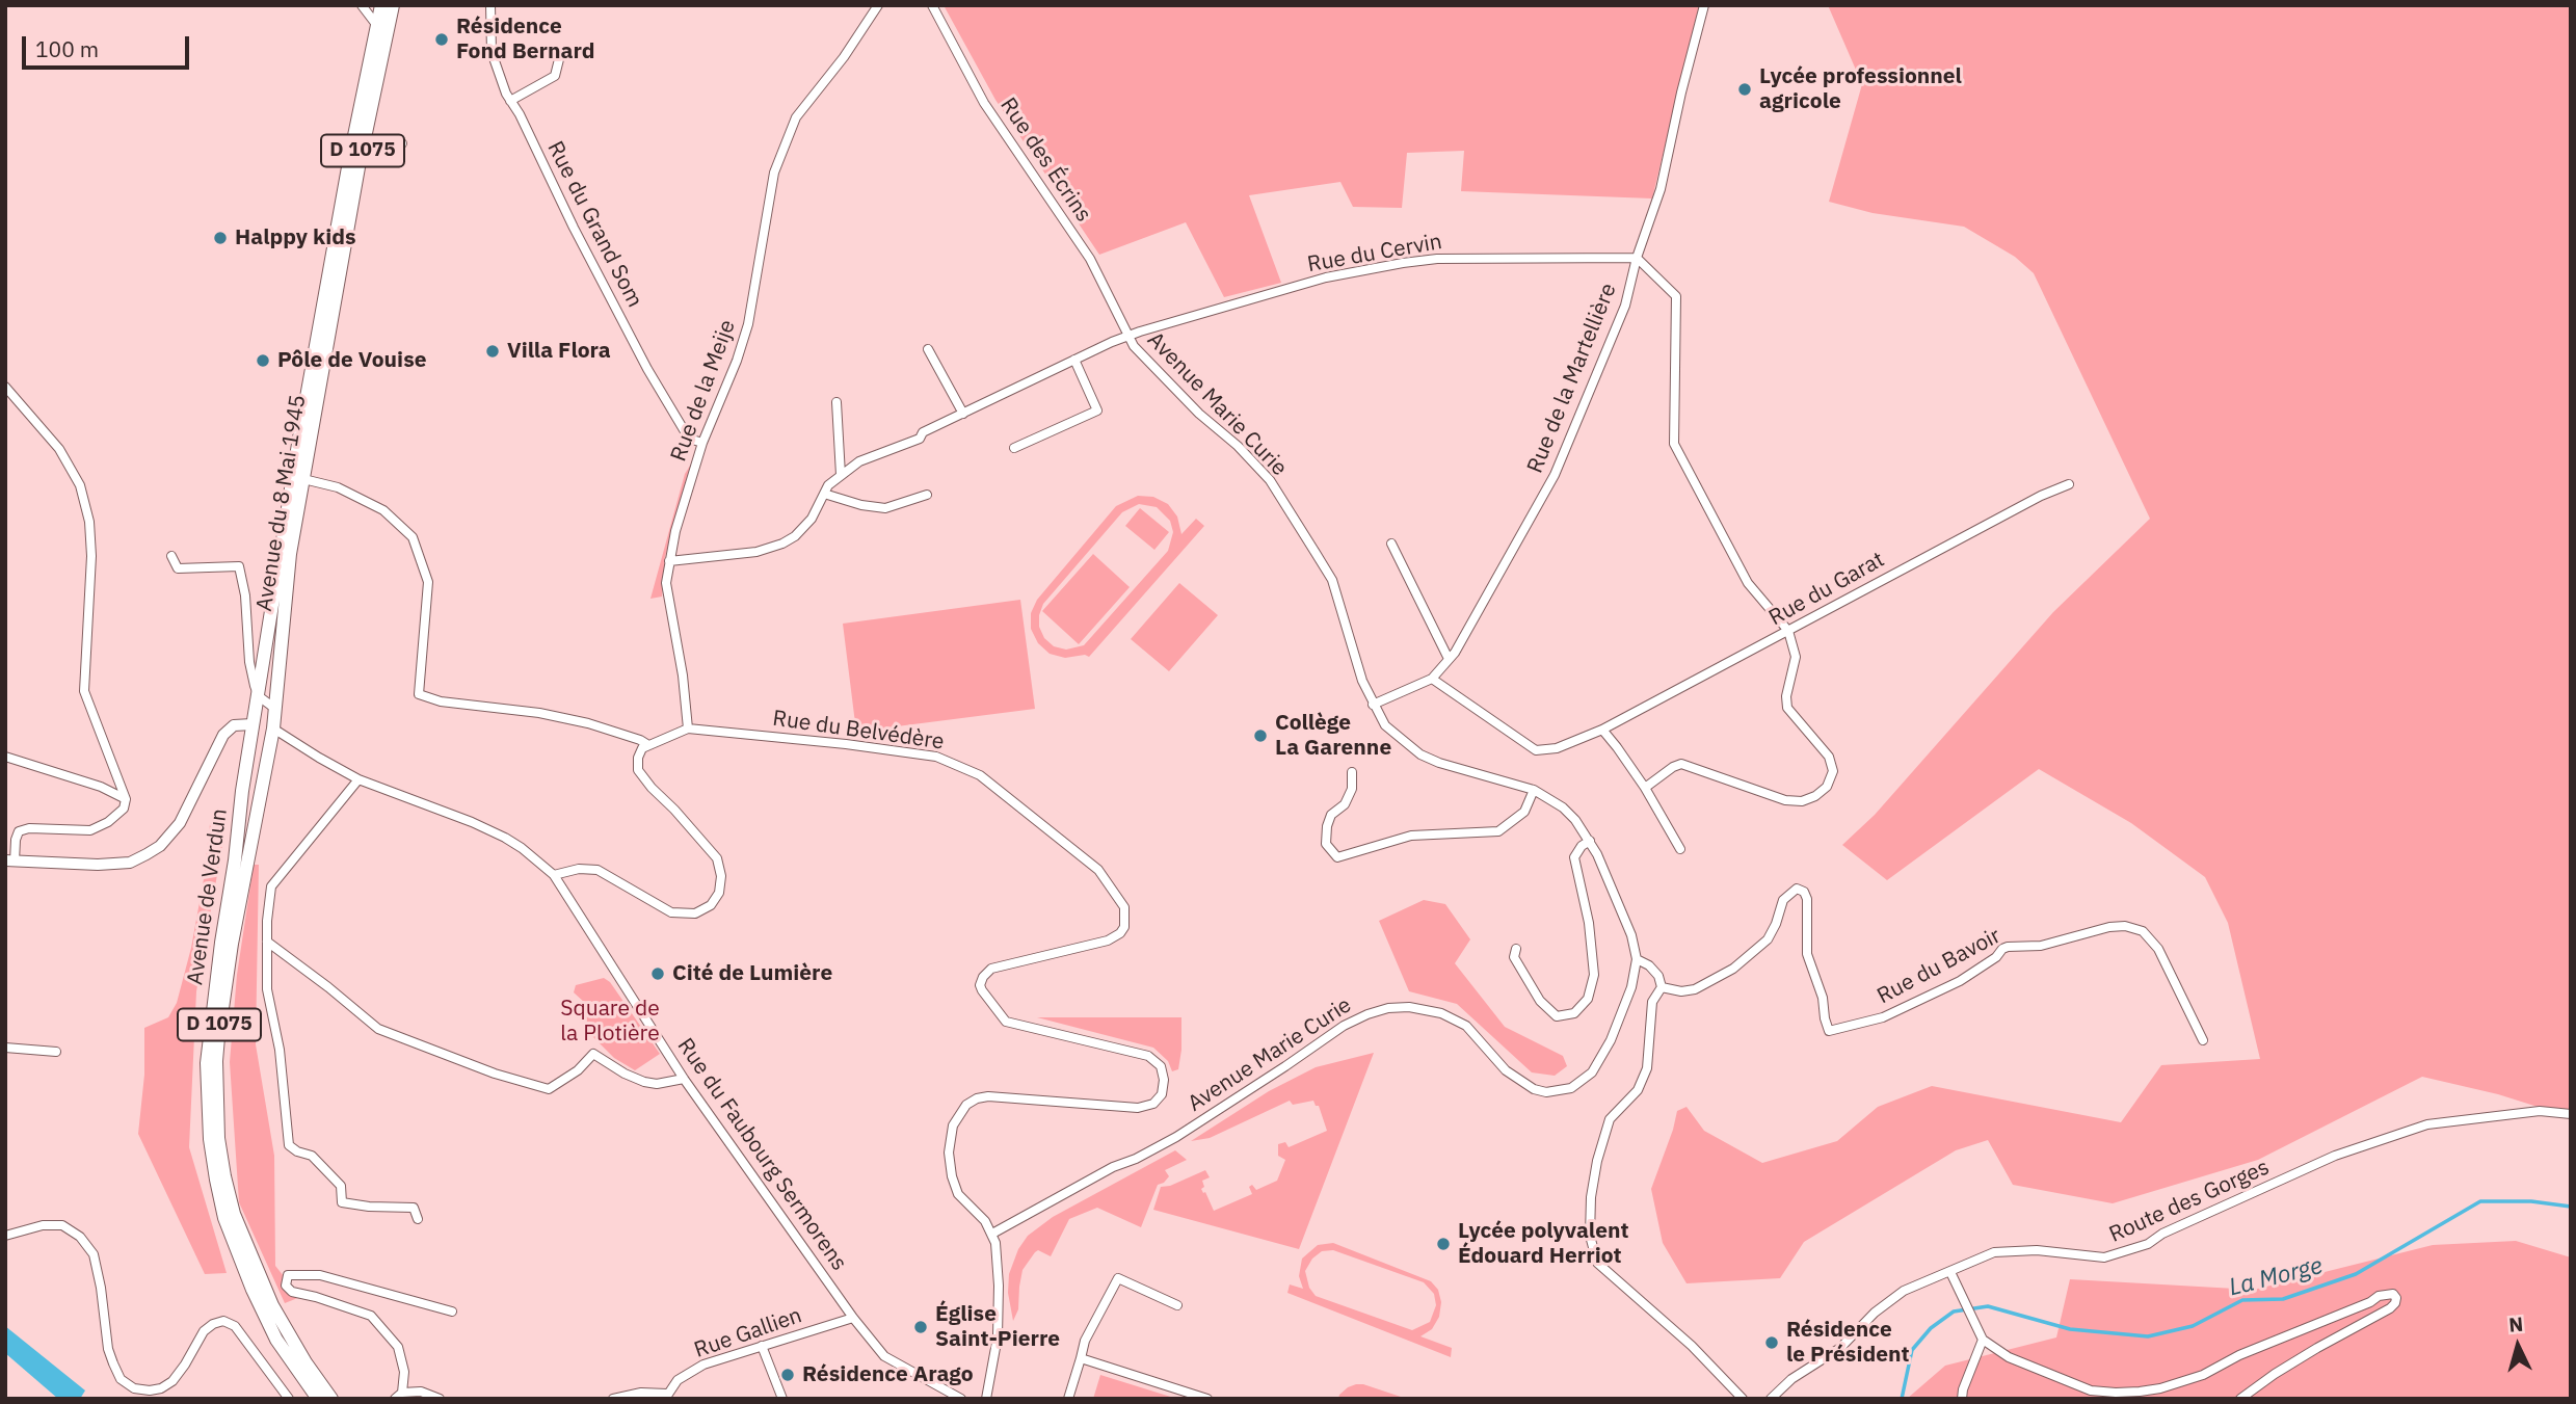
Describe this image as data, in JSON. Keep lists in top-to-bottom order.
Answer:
{
  "streets": {
    "main road": ["D 1075", "Avenue du 8 Mai 1945", "Avenue de Verdun"],
    "street": [
      "Rue des Écrins",
      "Rue du Grand Som",
      "Rue du Cervin",
      "Rue de la Martellière",
      "Rue de la Meije",
      "Avenue Marie Curie",
      "Rue du Garat",
      "Rue du Belvédère",
      "Rue du Bavoir",
      "Rue du Faubourg Sermorens",
      "Route des Gorges",
      "Rue Gallien"
    ]
  },
  "crossings": [
    ["Rue des Écrins", "Rue du Cervin"],
    ["Rue des Écrins", "Avenue Marie Curie"],
    ["Rue du Grand Som", "Rue de la Meije"],
    ["Rue du Cervin", "Rue de la Martellière"],
    ["Rue du Cervin", "Avenue Marie Curie"],
    ["Rue de la Martellière", "Avenue Marie Curie"],
    ["Rue de la Martellière", "Rue du Garat"],
    ["Rue de la Meije", "Rue du Belvédère"],
    ["Avenue Marie Curie", "Rue du Belvédère"],
    ["Avenue du 8 Mai 1945", "Avenue de Verdun"],
    ["Avenue du 8 Mai 1945", "Rue du Faubourg Sermorens"],
    ["Avenue de Verdun", "Rue du Faubourg Sermorens"],
    ["Rue du Faubourg Sermorens", "Rue Gallien"]
  ],
  "water": ["La Morge"],
  "parks": ["Square de la Plotière"],
  "places": [
    "Résidence Fond Bernard",
    "Lycée professionnel agricole",
    "Halppy kids",
    "Villa Flora",
    "Pôle de Vouise",
    "Collège La Garenne",
    "Cité de Lumière",
    "Lycée polyvalent Édouard Herriot",
    "Église Saint-Pierre",
    "Résidence le Président",
    "Résidence Arago"
  ],
  "scale_bar": "100 m",
  "north": "top"
}
